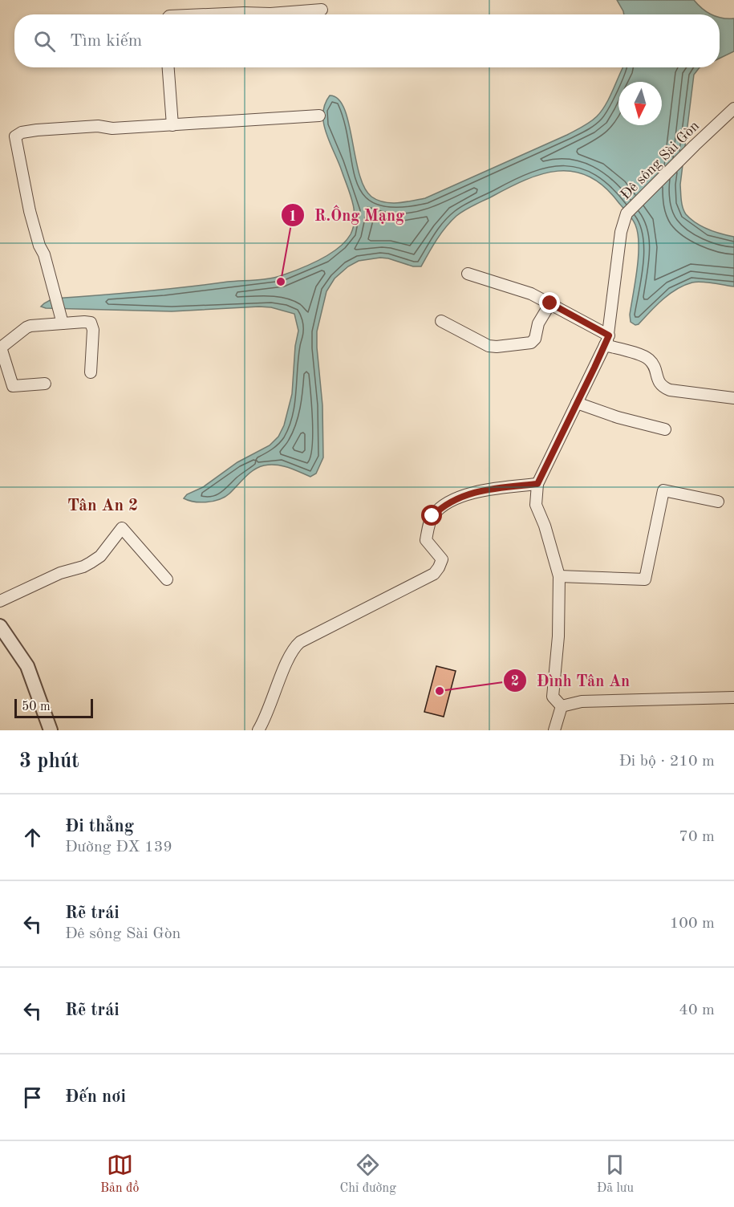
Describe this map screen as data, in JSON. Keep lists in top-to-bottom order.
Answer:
{
  "streets": {
    "street": ["Đê sông Sài Gòn"]
  },
  "districts": ["Tân An 2"],
  "places": ["R.Ông Mạng", "Đình Tân An"],
  "scale_bar": "50 m",
  "north": "bottom",
  "page": {
    "search": "Tìm kiếm",
    "scale": "50 m",
    "heading": ["3 phút", "Đi bộ · 210 m"],
    "list": [
      ["Đi thẳng", "Đường ĐX 139", "70 m"],
      ["Rẽ trái", "Đê sông Sài Gòn", "100 m"],
      ["Rẽ trái", "40 m"],
      "Đến nơi"
    ],
    "nav": ["Bản đồ", "Chỉ đường", "Đã lưu"]
  }
}
